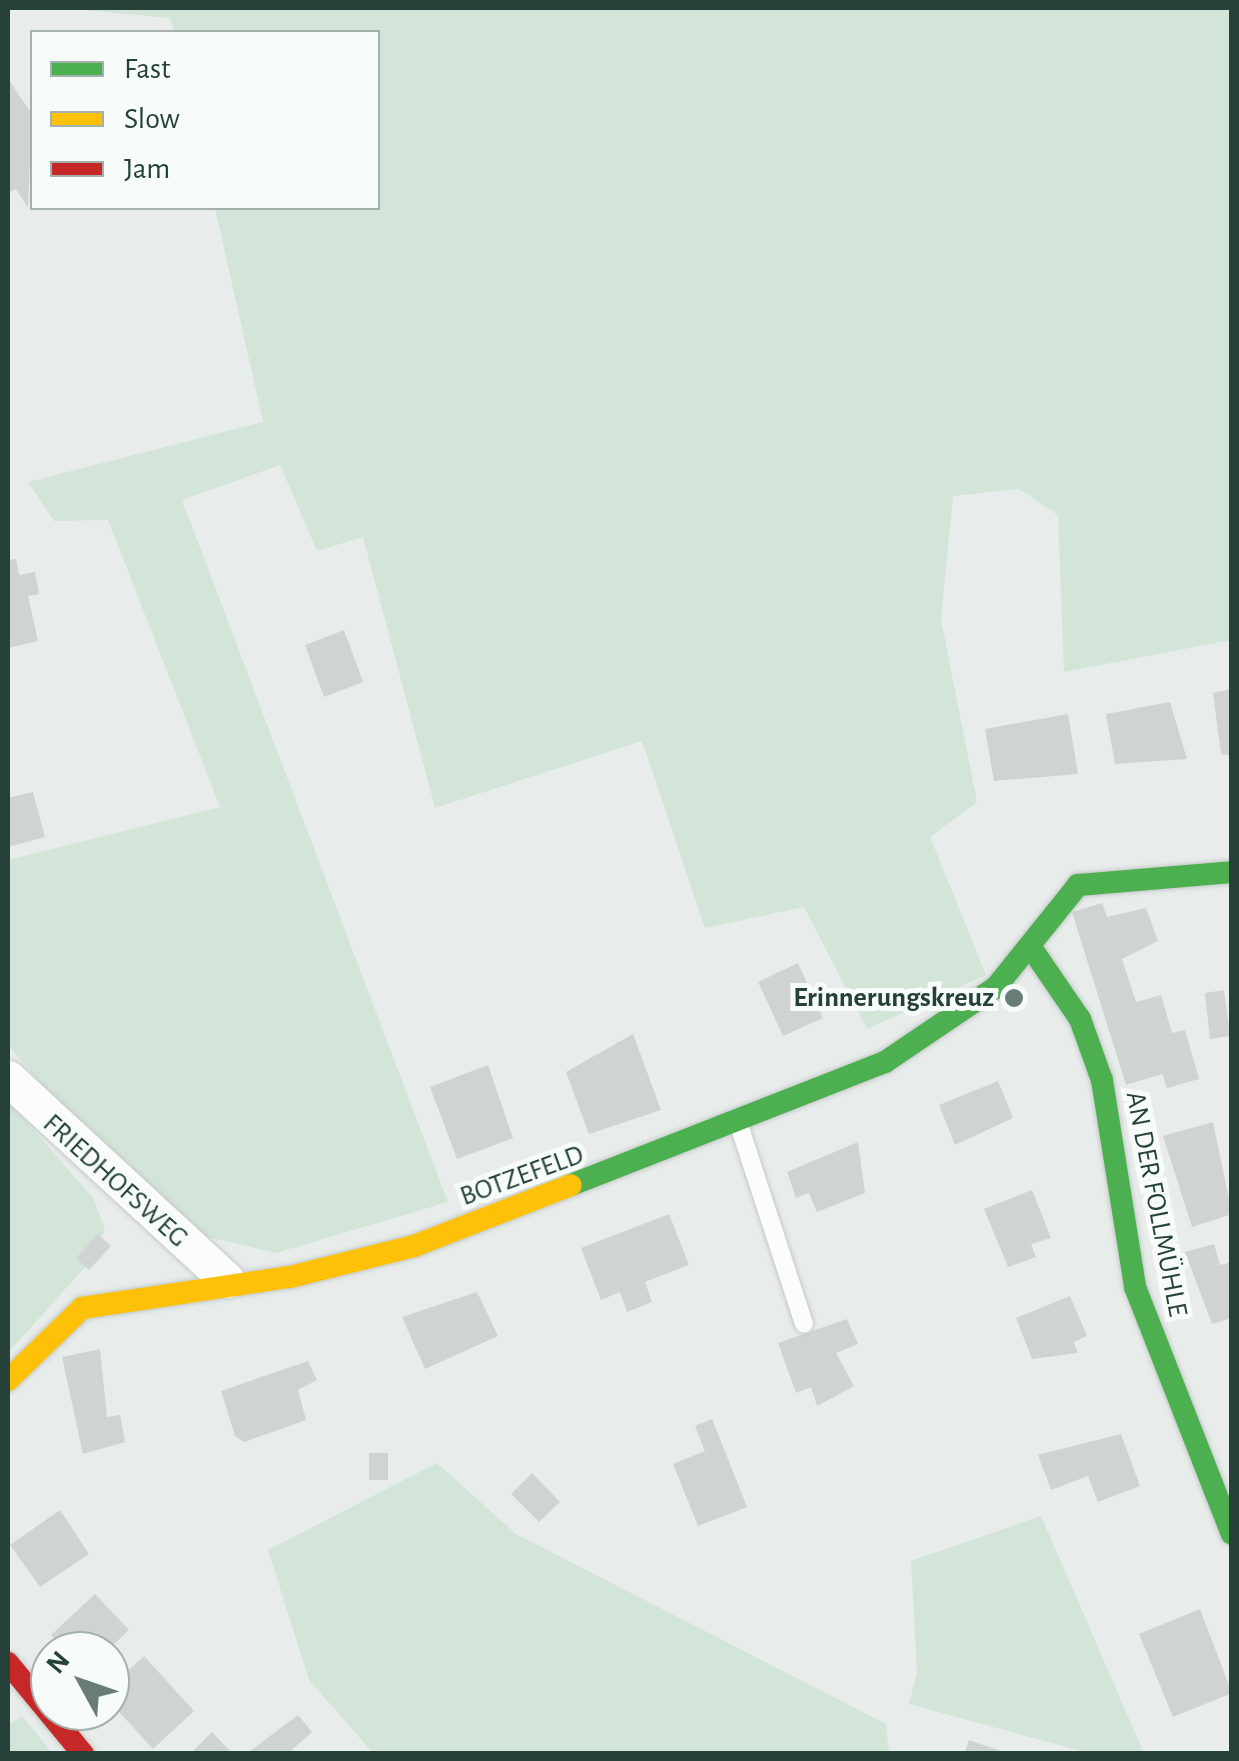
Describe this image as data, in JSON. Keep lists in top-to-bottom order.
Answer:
{
  "streets": {
    "street": ["BOTZEFELD", "FRIEDHOFSWEG", "AN DER FOLLMÜHLE"]
  },
  "crossings": [
    ["BOTZEFELD", "FRIEDHOFSWEG"],
    ["BOTZEFELD", "AN DER FOLLMÜHLE"]
  ],
  "places": ["Erinnerungskreuz"],
  "legend": ["Fast", "Slow", "Jam"],
  "north": "top left"
}
